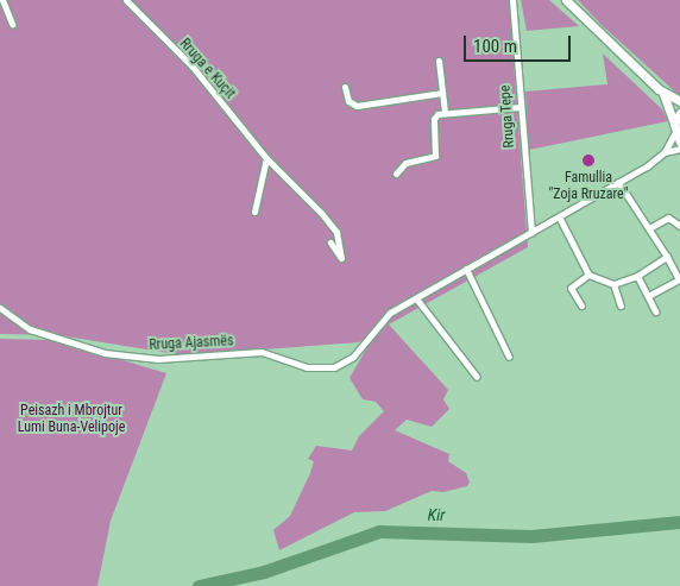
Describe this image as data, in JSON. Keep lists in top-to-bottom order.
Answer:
{
  "streets": {
    "street": ["Rruga e Kuçit", "Rruga Tepe", "Rruga Ajasmës"]
  },
  "water": ["Kir"],
  "parks": ["Peisazh i Mbrojtur Lumi Buna-Velipoje"],
  "places": ["Famullia \"Zoja Rruzare\""],
  "scale_bar": "100 m"
}
